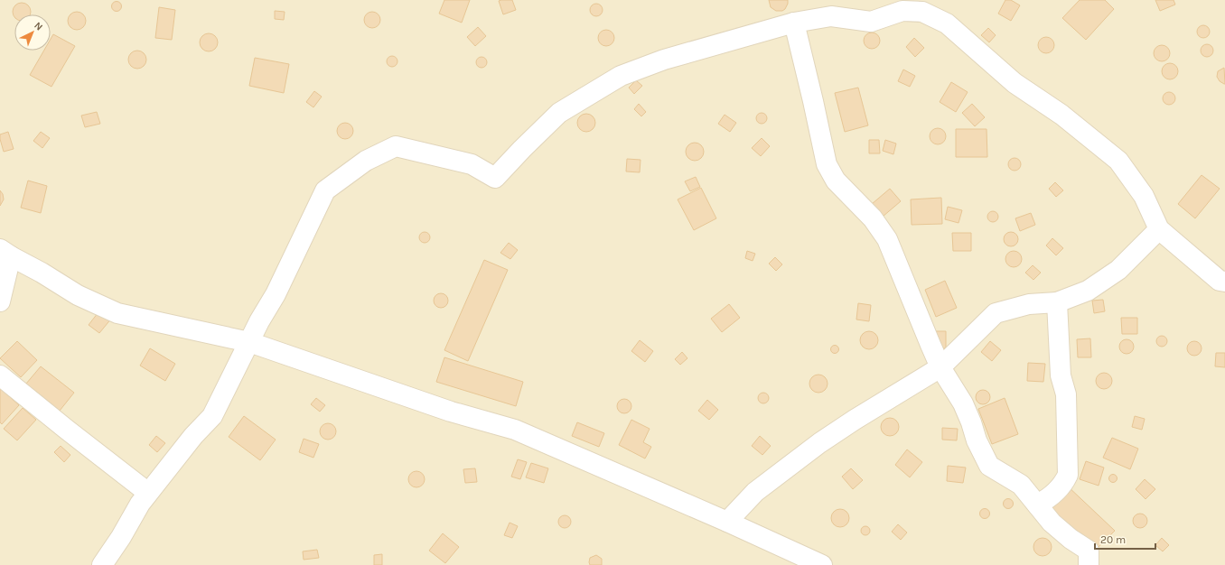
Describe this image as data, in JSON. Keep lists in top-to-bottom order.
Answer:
{
  "scale_bar": "20 m",
  "north": "top right"
}
